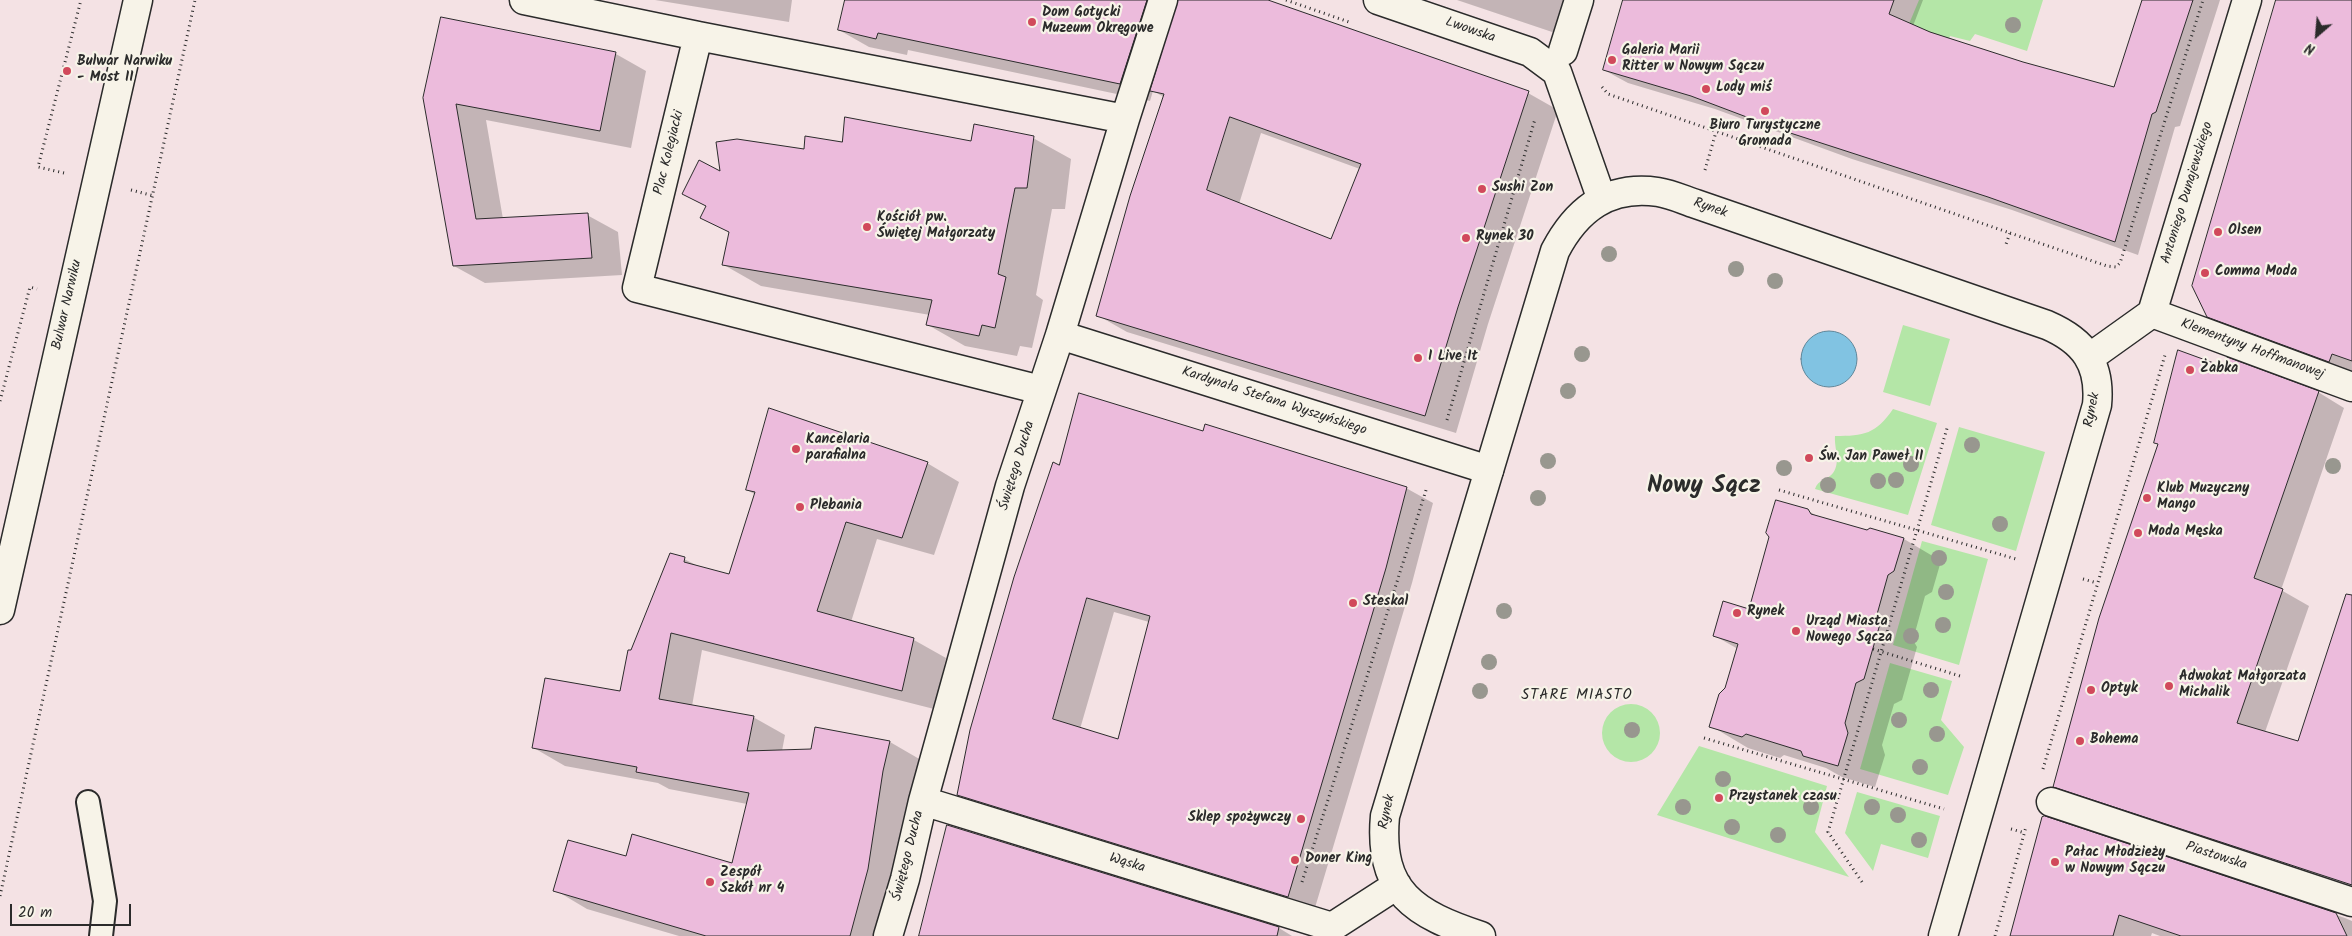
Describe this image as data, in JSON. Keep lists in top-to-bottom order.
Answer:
{
  "streets": {
    "street": [
      "Lwowska",
      "Plac Kolegiacki",
      "Antoniego Dunajewskiego",
      "Rynek",
      "Bulwar Narwiku",
      "Klementyny Hoffmanowej",
      "Kardynała Stefana Wyszyńskiego",
      "Świętego Ducha",
      "Piastowska",
      "Wąska"
    ]
  },
  "crossings": [
    ["Plac Kolegiacki", "Świętego Ducha"],
    ["Antoniego Dunajewskiego", "Klementyny Hoffmanowej"],
    ["Rynek", "Kardynała Stefana Wyszyńskiego"],
    ["Kardynała Stefana Wyszyńskiego", "Świętego Ducha"],
    ["Świętego Ducha", "Wąska"]
  ],
  "districts": ["Nowy Sącz", "STARE MIASTO"],
  "places": [
    "Dom Gotycki Muzeum Okręgowe",
    "Galeria Marii Ritter w Nowym Sączu",
    "Bulwar Narwiku - Most II",
    "Lody miś",
    "Biuro Turystyczne Gromada",
    "Sushi Zon",
    "Kościół pw. Świętej Małgorzaty",
    "Olsen",
    "Rynek 30",
    "Comma Moda",
    "I Live It",
    "Żabka",
    "Kancelaria parafialna",
    "Św. Jan Paweł II",
    "Klub Muzyczny Mango",
    "Plebania",
    "Moda Męska",
    "Steskal",
    "Rynek",
    "Urząd Miasta Nowego Sącza",
    "Adwokat Małgorzata Michalik",
    "Optyk",
    "Bohema",
    "Przystanek czasu",
    "Sklep spożywczy",
    "Doner King",
    "Pałac Młodzieży w Nowym Sączu",
    "Zespół Szkół nr 4"
  ],
  "scale_bar": "20 m",
  "north": "bottom left"
}
